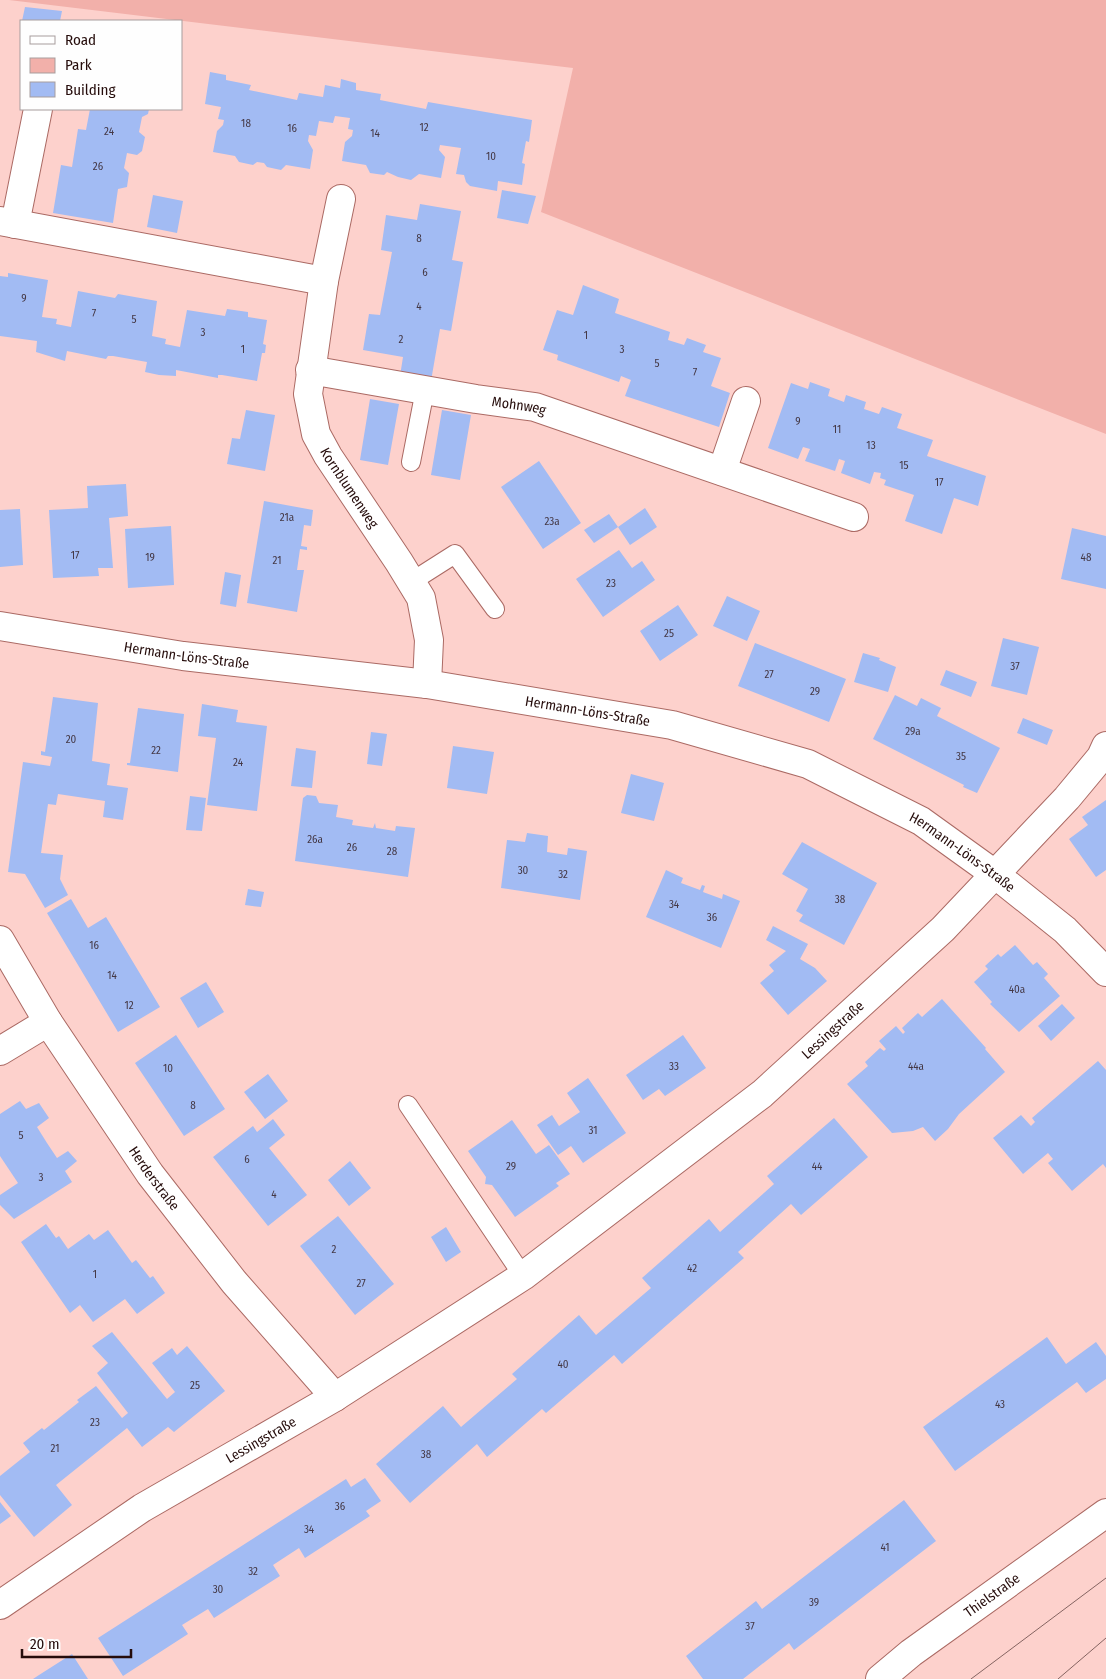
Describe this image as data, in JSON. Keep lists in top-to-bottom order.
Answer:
{
  "streets": {
    "street": [
      "Mohnweg",
      "Kornblumenweg",
      "Hermann-Löns-Straße",
      "Lessingstraße",
      "Herderstraße",
      "Thielstraße"
    ]
  },
  "crossings": [
    ["Mohnweg", "Kornblumenweg"],
    ["Kornblumenweg", "Hermann-Löns-Straße"],
    ["Hermann-Löns-Straße", "Lessingstraße"],
    ["Lessingstraße", "Herderstraße"]
  ],
  "house_numbers": [
    "18",
    "12",
    "16",
    "24",
    "14",
    "10",
    "26",
    "8",
    "6",
    "9",
    "4",
    "7",
    "5",
    "3",
    "1",
    "2",
    "1",
    "3",
    "5",
    "7",
    "9",
    "11",
    "13",
    "15",
    "17",
    "21a",
    "23a",
    "17",
    "19",
    "48",
    "21",
    "23",
    "25",
    "37",
    "27",
    "29",
    "29a",
    "20",
    "22",
    "35",
    "24",
    "26a",
    "26",
    "28",
    "30",
    "32",
    "38",
    "34",
    "36",
    "16",
    "14",
    "40a",
    "12",
    "33",
    "44a",
    "10",
    "8",
    "31",
    "5",
    "6",
    "29",
    "44",
    "3",
    "4",
    "2",
    "42",
    "1",
    "27",
    "40",
    "25",
    "43",
    "23",
    "21",
    "38",
    "36",
    "34",
    "41",
    "32",
    "30",
    "39",
    "37"
  ],
  "legend": ["Road", "Park", "Building"],
  "scale_bar": "20 m"
}
